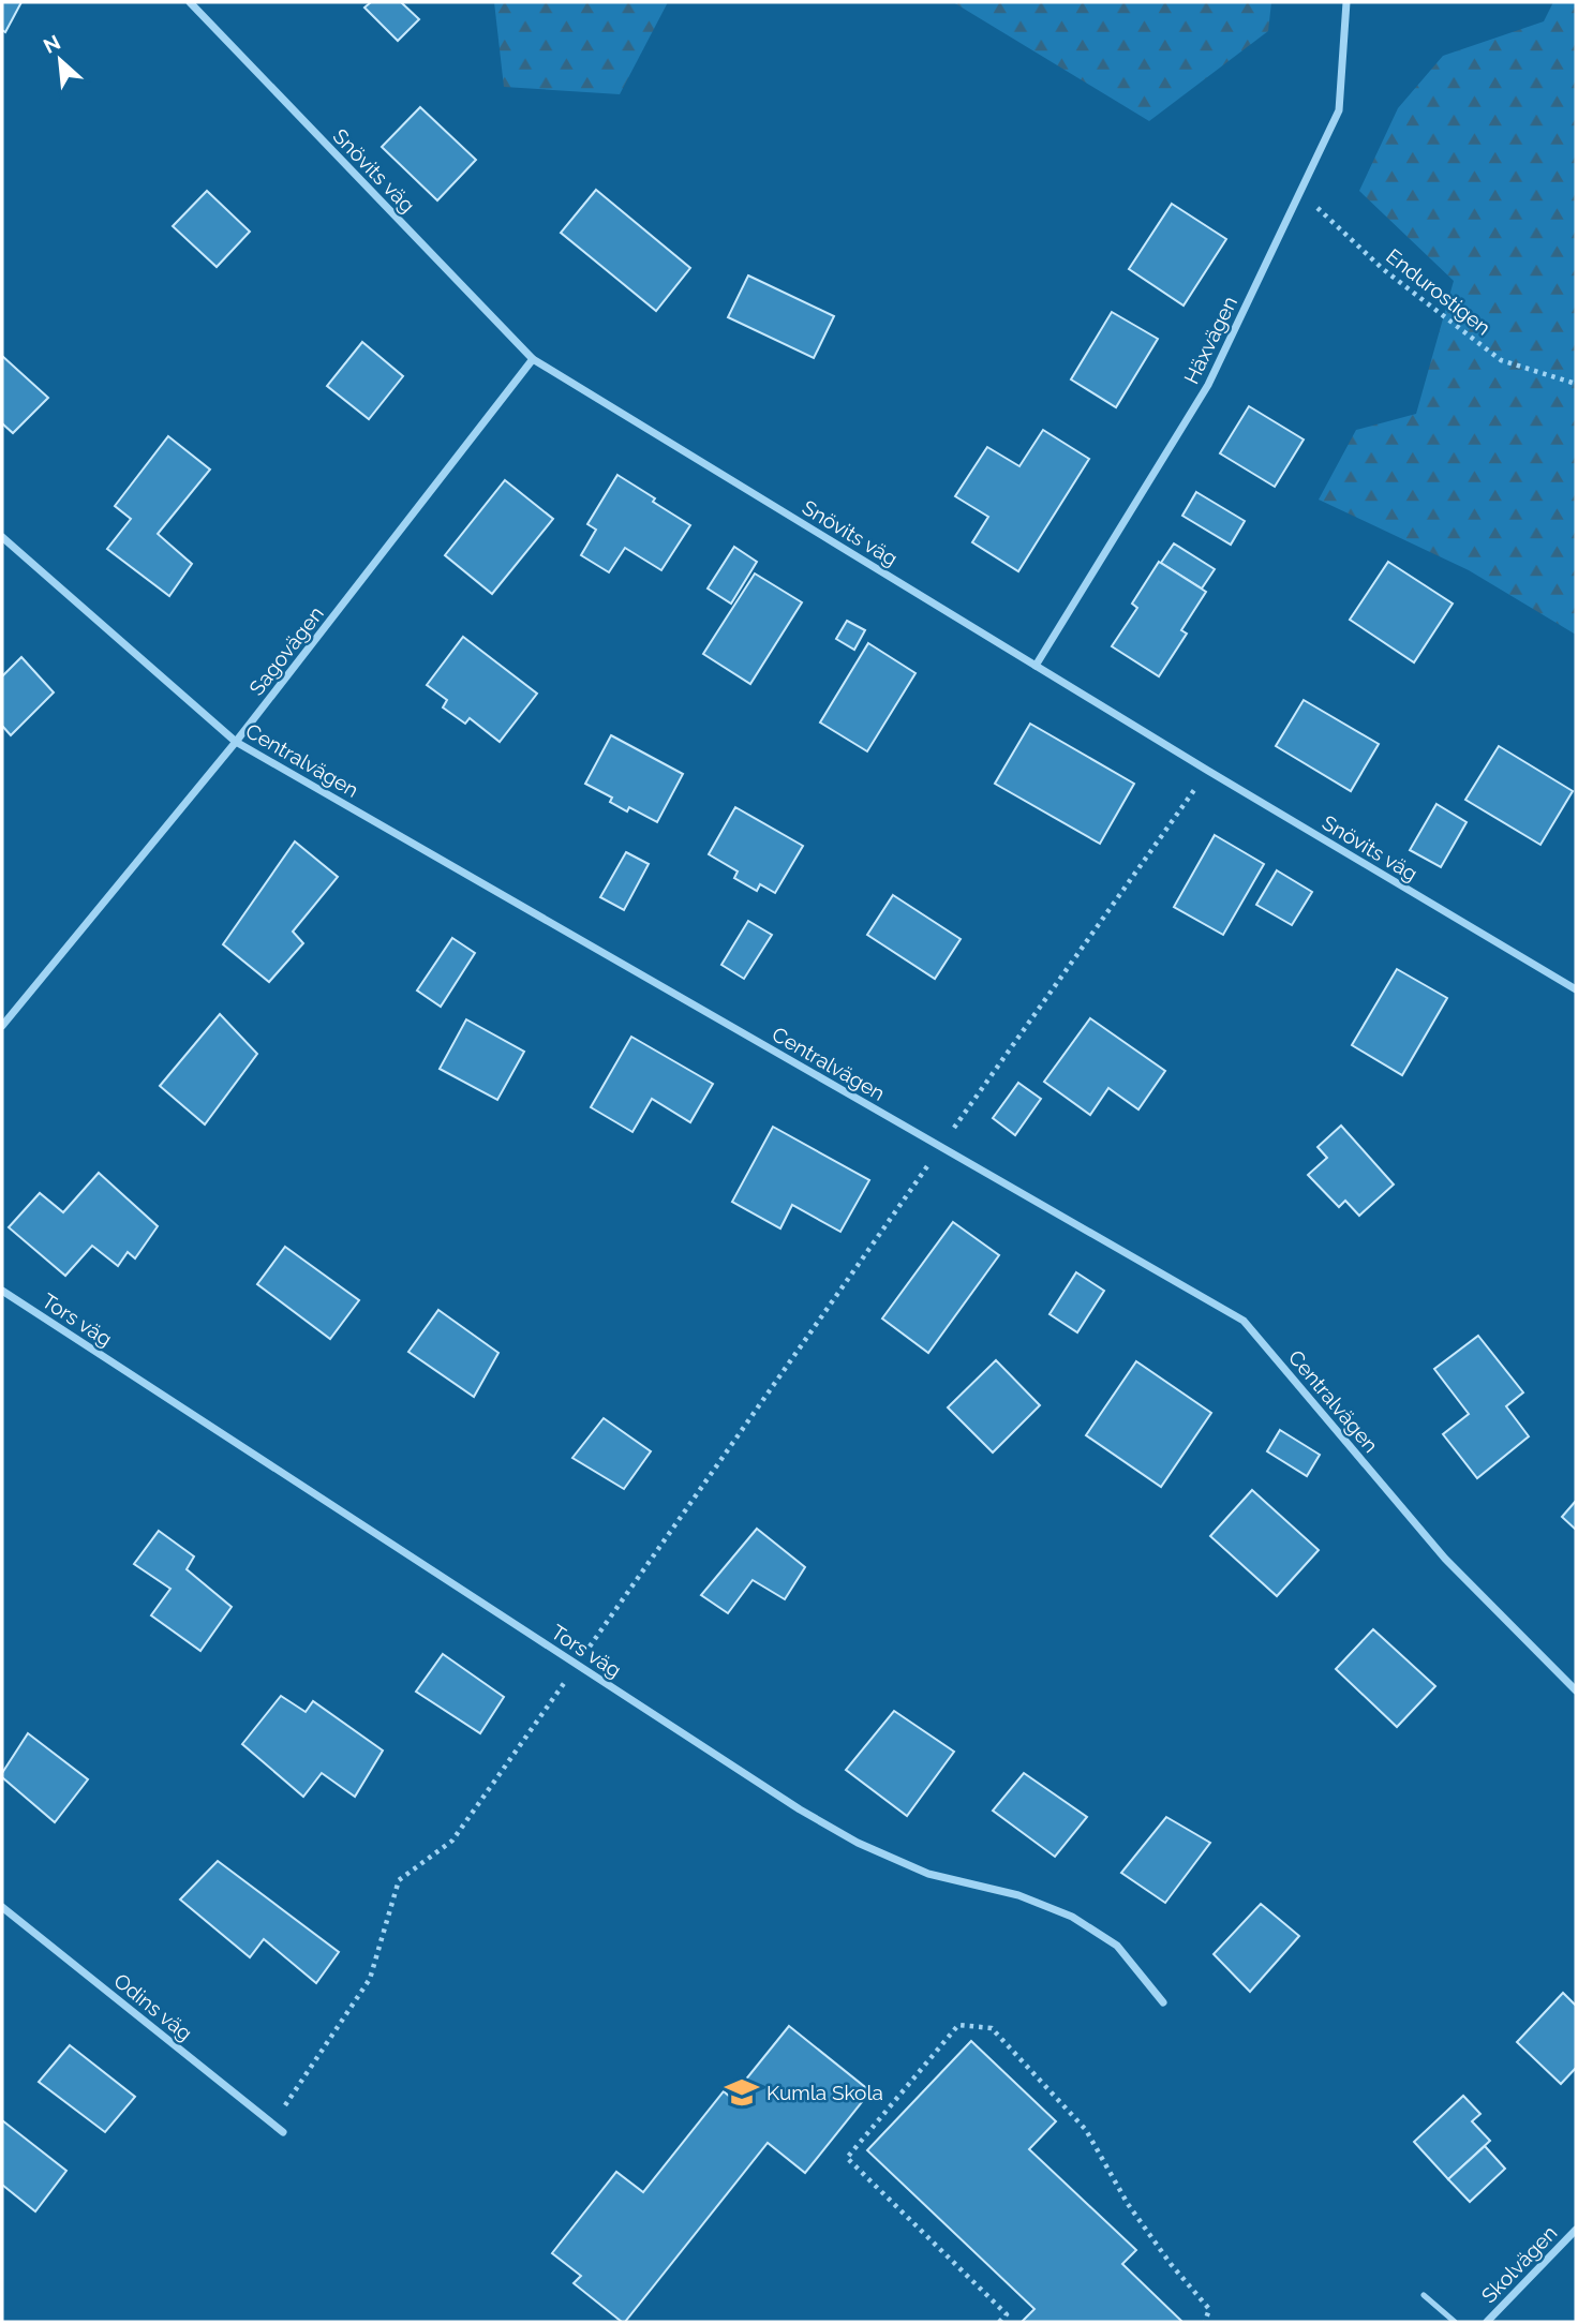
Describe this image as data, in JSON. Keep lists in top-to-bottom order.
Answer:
{
  "streets": {
    "street": [
      "Snövits väg",
      "Häxvägen",
      "Sagovägen",
      "Centralvägen",
      "Tors väg",
      "Odins väg",
      "Skolvägen"
    ],
    "path": ["Endurostigen"]
  },
  "crossings": [
    ["Snövits väg", "Häxvägen"],
    ["Snövits väg", "Sagovägen"],
    ["Endurostigen", "Häxvägen"],
    ["Sagovägen", "Centralvägen"]
  ],
  "places": {
    "school or university": ["Kumla Skola"]
  },
  "north": "top left"
}
